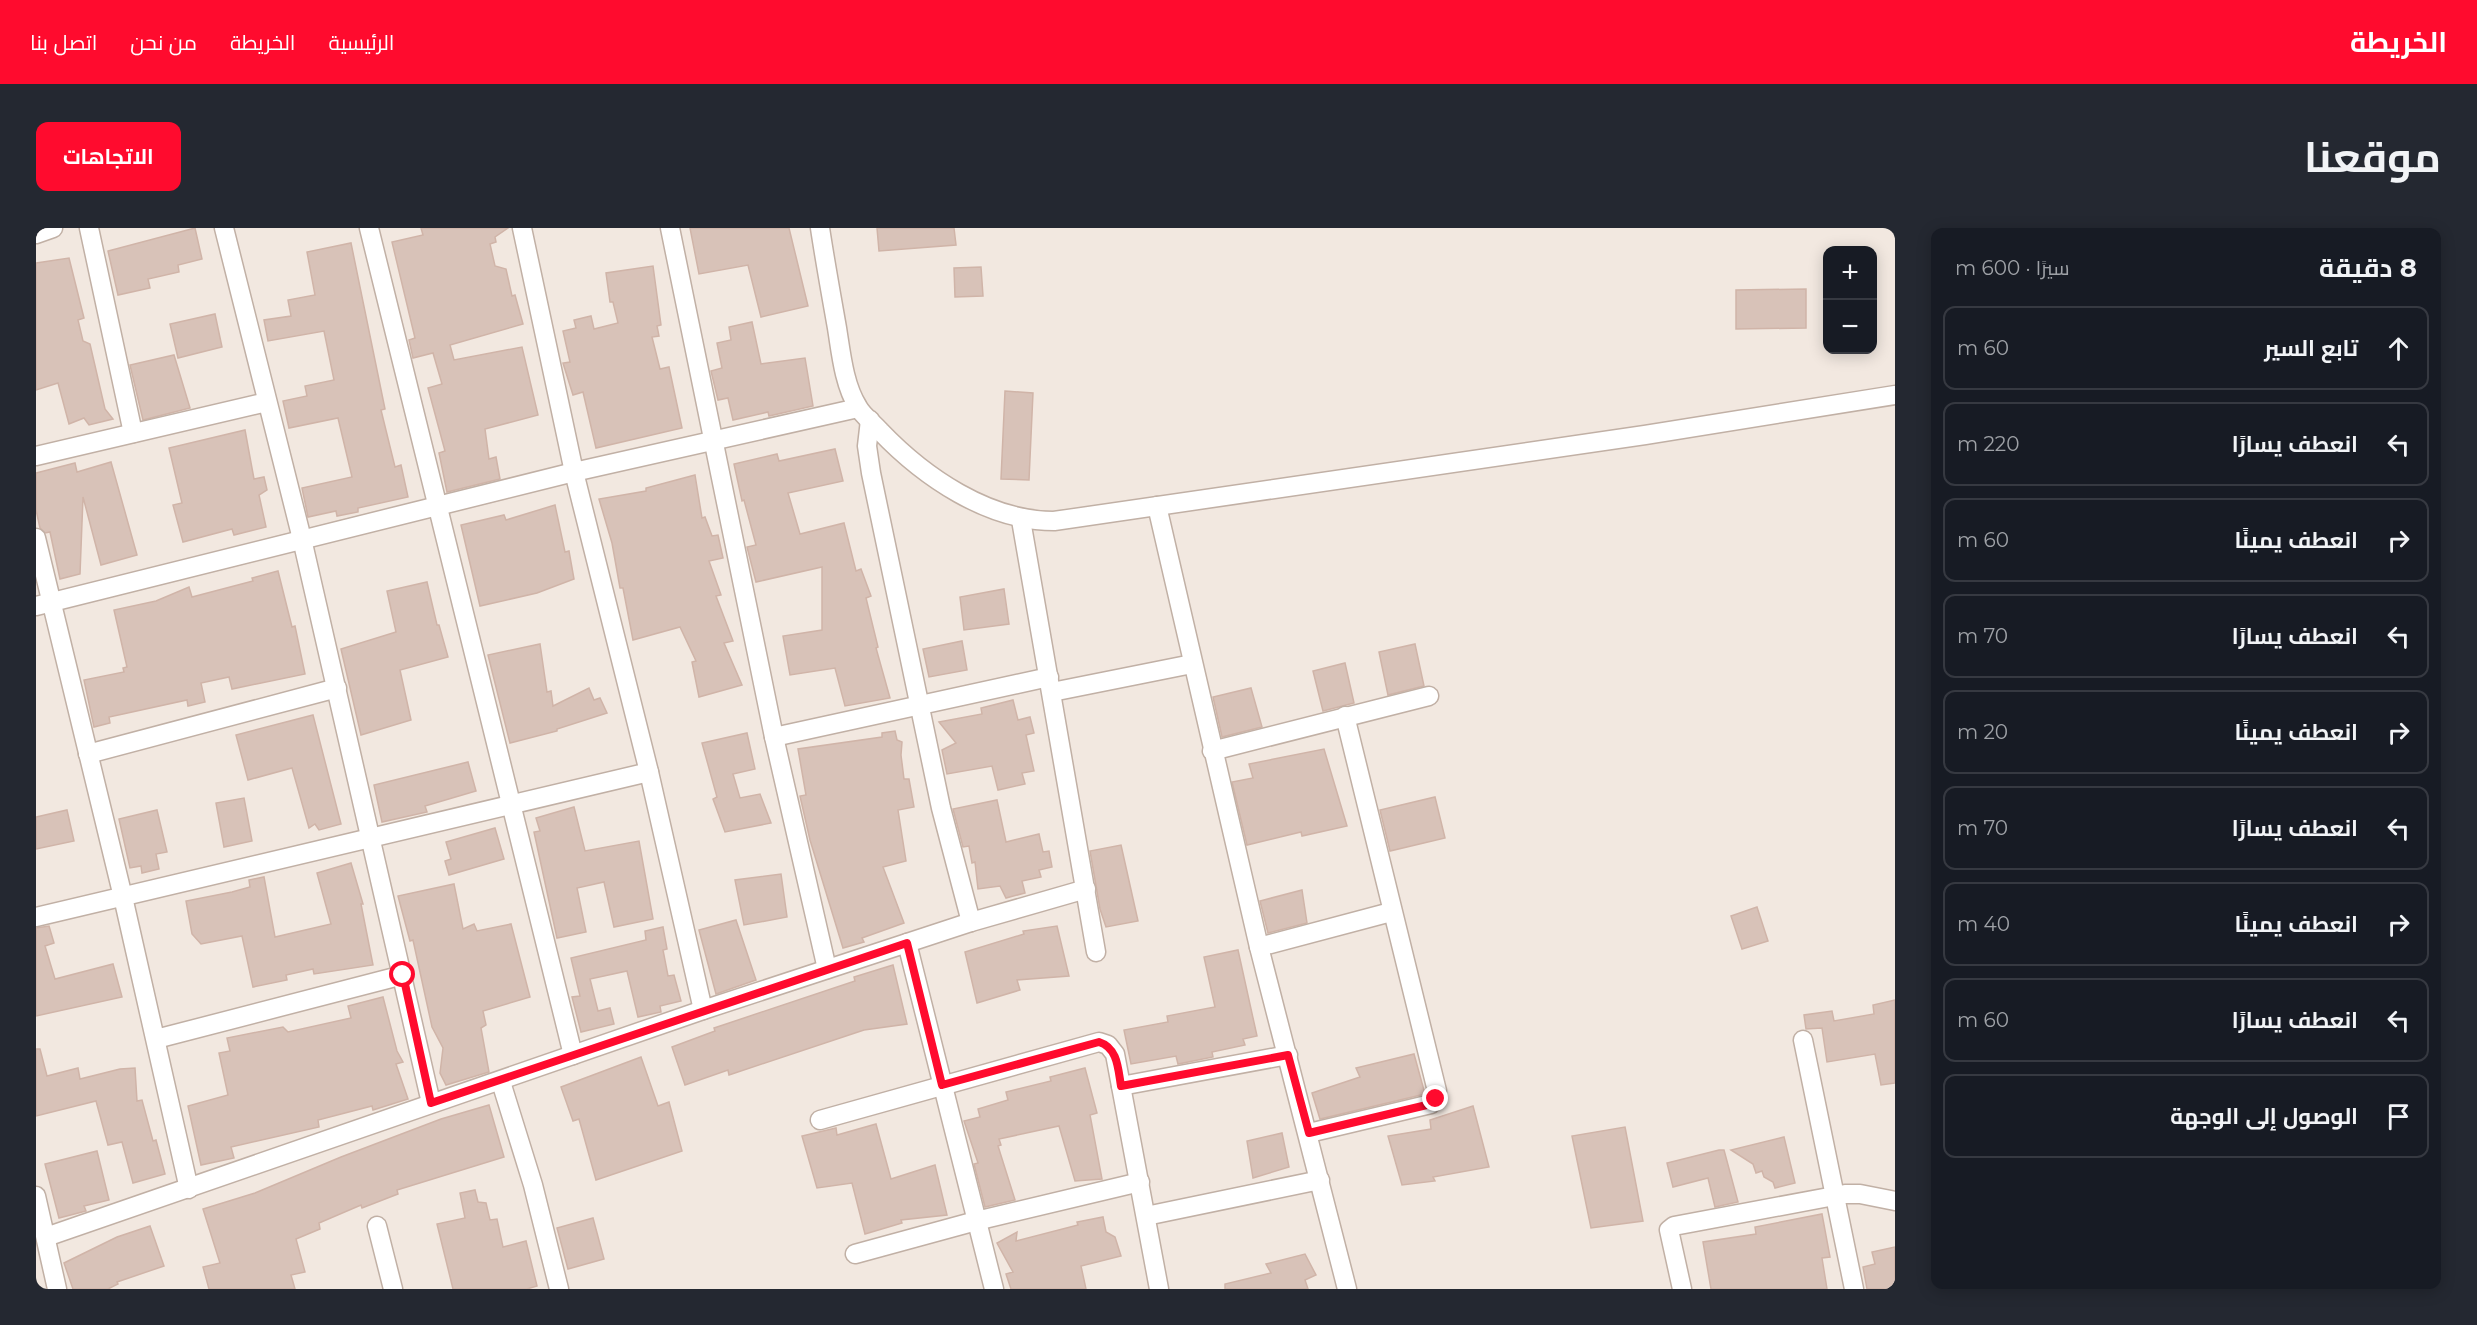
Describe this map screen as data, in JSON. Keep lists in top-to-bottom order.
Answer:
{
  "page": {
    "header": "الخريطة",
    "nav": [
      "الرئيسية",
      "الخريطة",
      "من نحن",
      "اتصل بنا"
    ],
    "title": "موقعنا",
    "buttons": "الاتجاهات",
    "heading": ["8 دقيقة", "سيرًا · 600 m"],
    "map_buttons": ["+", "−"],
    "list": [
      ["تابع السير", "60 m"],
      ["انعطف يسارًا", "220 m"],
      ["انعطف يمينًا", "60 m"],
      ["انعطف يسارًا", "70 m"],
      ["انعطف يمينًا", "20 m"],
      ["انعطف يسارًا", "70 m"],
      ["انعطف يمينًا", "40 m"],
      ["انعطف يسارًا", "60 m"],
      "الوصول إلى الوجهة"
    ]
  }
}
